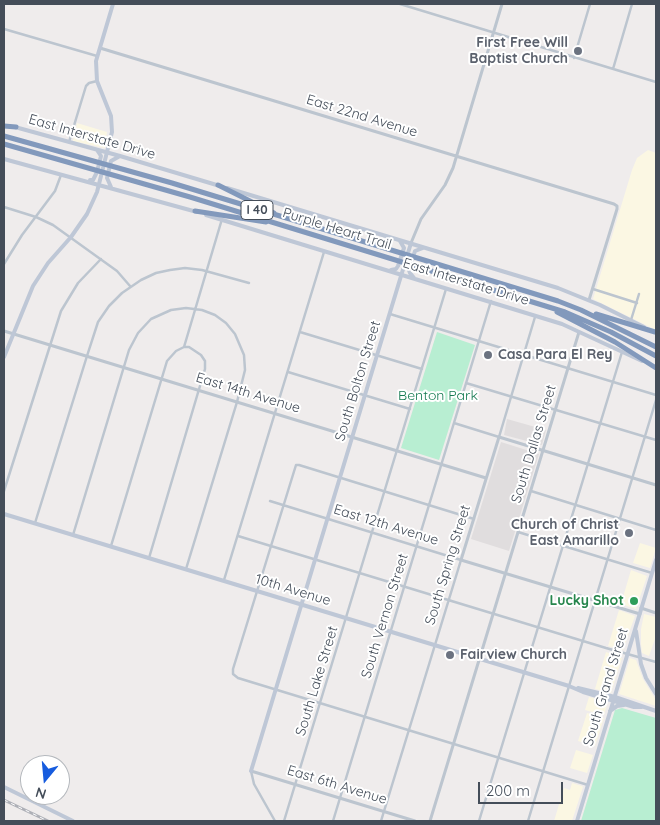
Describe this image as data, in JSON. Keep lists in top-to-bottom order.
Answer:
{
  "streets": {
    "highway": ["I 40", "Purple Heart Trail"],
    "main road": [
      "East Interstate Drive",
      "South Bolton Street",
      "10th Avenue",
      "South Grand Street"
    ],
    "street": [
      "East 22nd Avenue",
      "East 14th Avenue",
      "South Dallas Street",
      "East 12th Avenue",
      "South Spring Street",
      "South Vernon Street",
      "South Lake Street",
      "East 6th Avenue"
    ]
  },
  "crossings": [
    ["East 22nd Avenue", "South Bolton Street"],
    ["East Interstate Drive", "South Bolton Street"],
    ["East Interstate Drive", "South Dallas Street"],
    ["East Interstate Drive", "South Spring Street"],
    ["East Interstate Drive", "South Vernon Street"],
    ["East Interstate Drive", "South Lake Street"],
    ["South Bolton Street", "East 14th Avenue"],
    ["South Bolton Street", "East 12th Avenue"],
    ["South Bolton Street", "10th Avenue"],
    ["South Bolton Street", "East 6th Avenue"],
    ["East 14th Avenue", "South Spring Street"],
    ["East 14th Avenue", "South Vernon Street"],
    ["East 14th Avenue", "South Lake Street"],
    ["South Dallas Street", "East 12th Avenue"],
    ["South Dallas Street", "10th Avenue"],
    ["East 12th Avenue", "South Spring Street"],
    ["East 12th Avenue", "South Vernon Street"],
    ["East 12th Avenue", "South Lake Street"],
    ["East 12th Avenue", "South Grand Street"],
    ["South Spring Street", "10th Avenue"],
    ["South Spring Street", "East 6th Avenue"],
    ["10th Avenue", "South Vernon Street"],
    ["10th Avenue", "South Lake Street"],
    ["10th Avenue", "South Grand Street"],
    ["South Vernon Street", "East 6th Avenue"],
    ["South Lake Street", "East 6th Avenue"]
  ],
  "parks": ["Benton Park"],
  "places": [
    "First Free Will Baptist Church",
    "Casa Para El Rey",
    "Church of Christ East Amarillo",
    "Lucky Shot",
    "Fairview Church"
  ],
  "scale_bar": "200 m",
  "north": "bottom"
}
